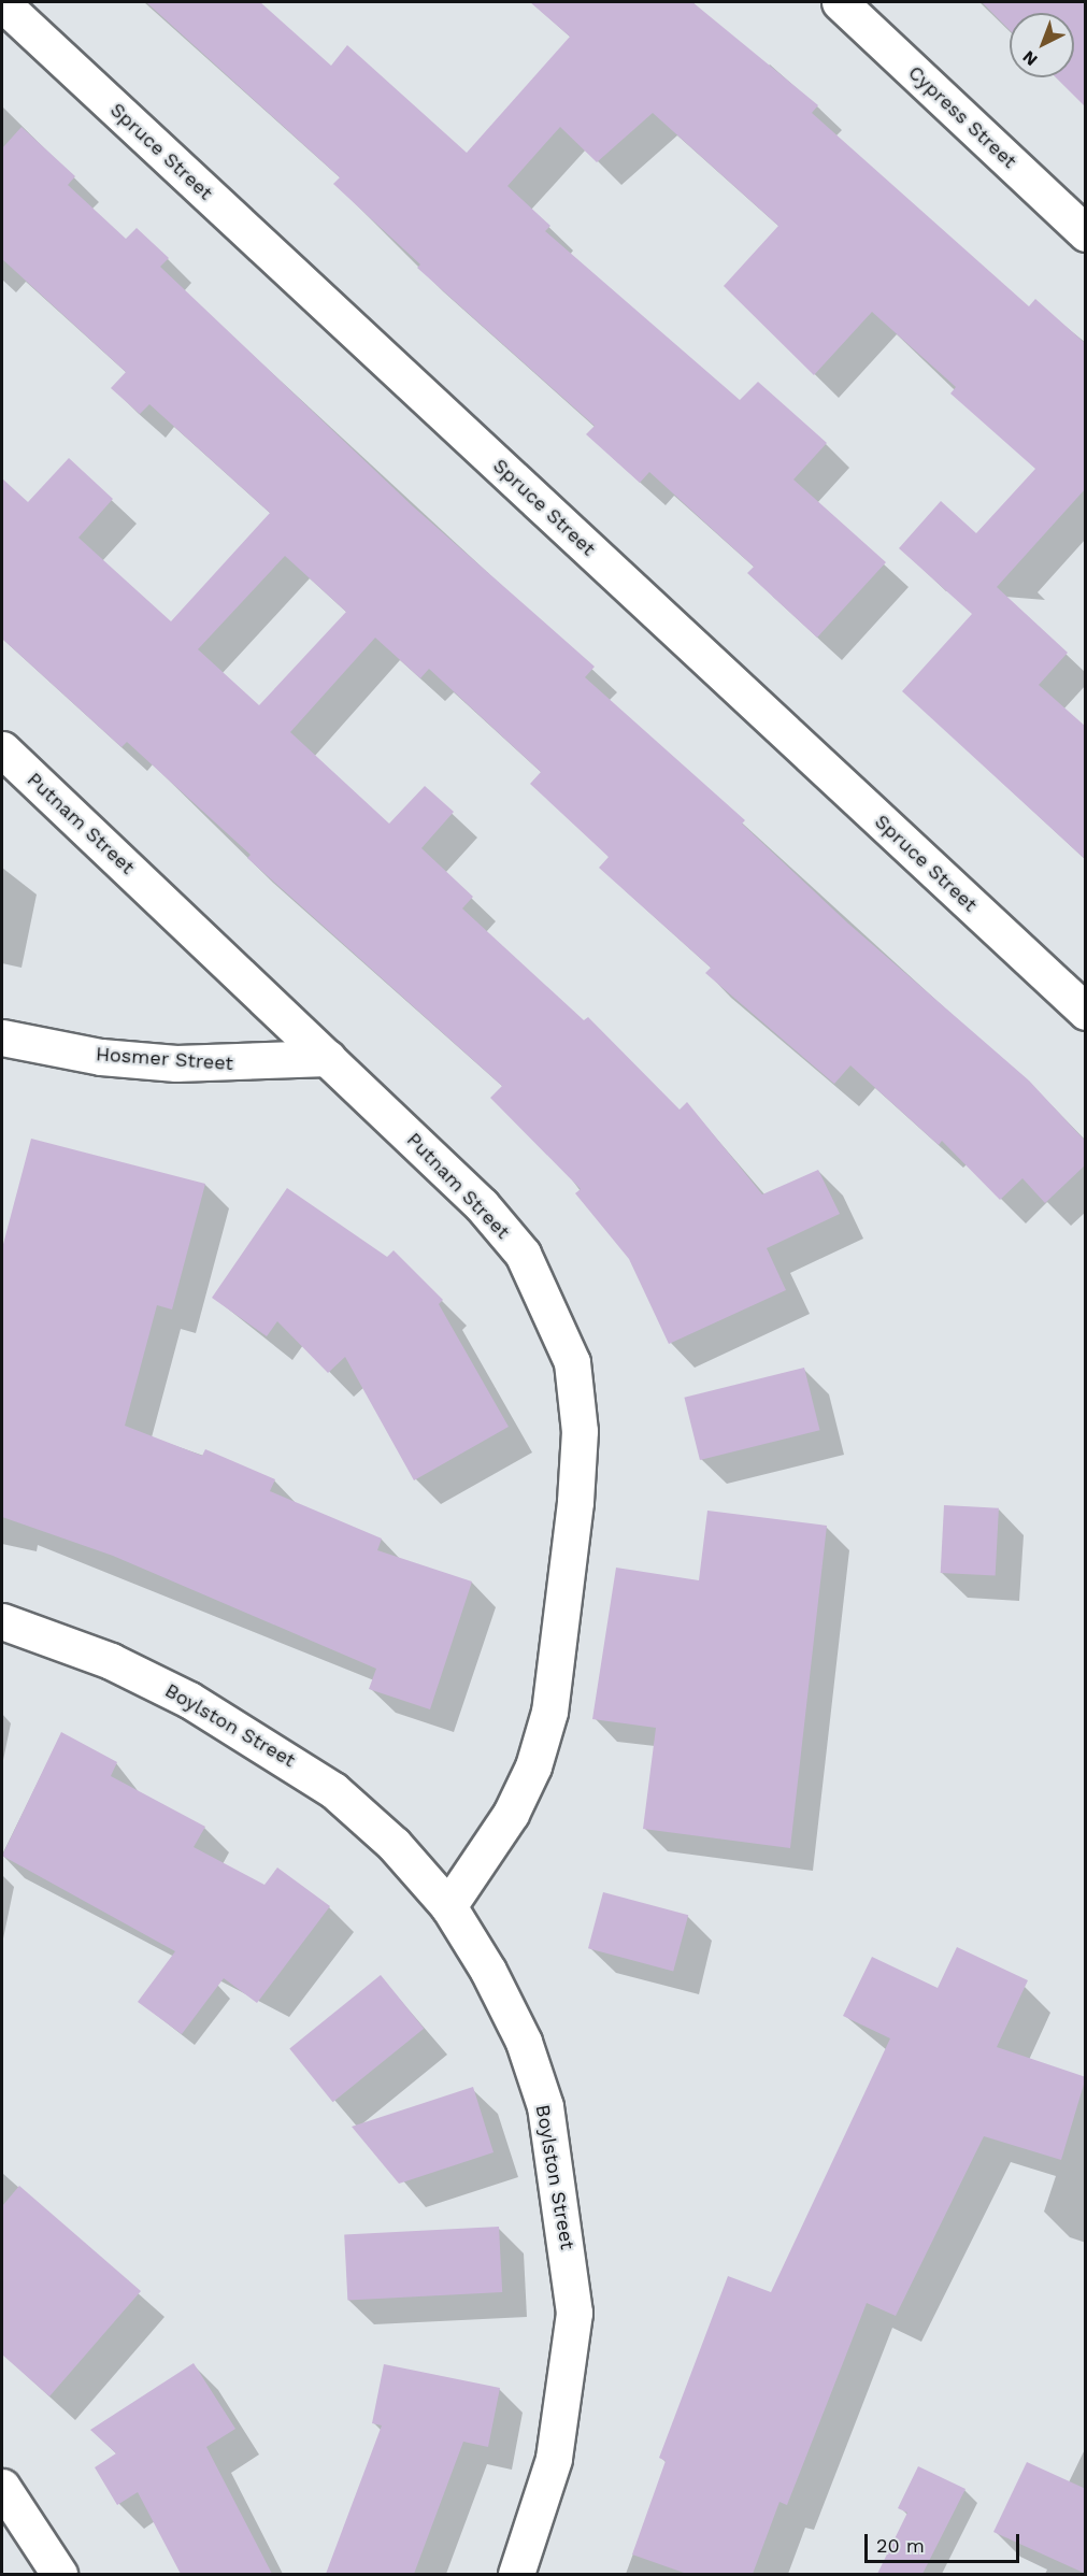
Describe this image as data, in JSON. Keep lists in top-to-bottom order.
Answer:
{
  "streets": {
    "street": [
      "Cypress Street",
      "Spruce Street",
      "Putnam Street",
      "Hosmer Street",
      "Boylston Street"
    ]
  },
  "crossings": [
    ["Putnam Street", "Hosmer Street"],
    ["Putnam Street", "Boylston Street"]
  ],
  "scale_bar": "20 m",
  "north": "bottom left"
}
